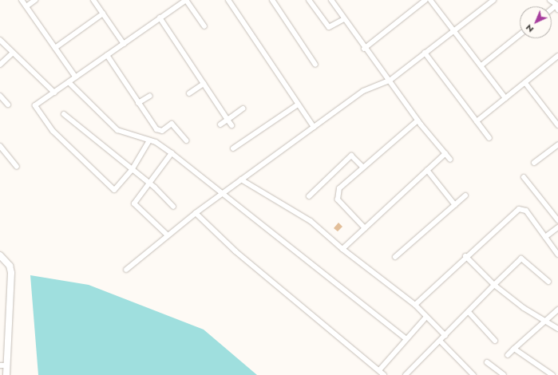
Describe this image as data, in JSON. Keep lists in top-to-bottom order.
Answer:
{
  "north": "bottom left"
}
